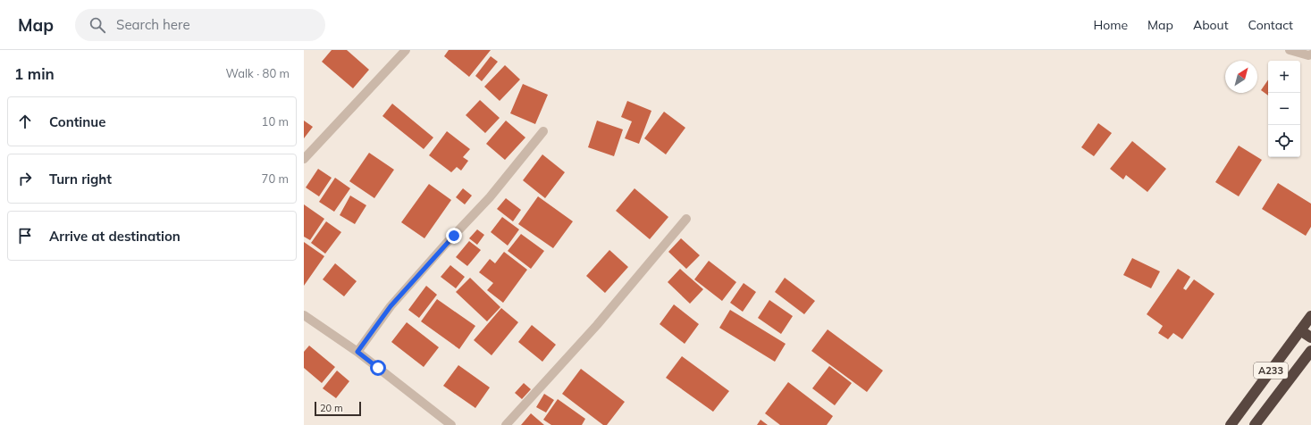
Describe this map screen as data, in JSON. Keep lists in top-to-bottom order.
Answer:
{
  "streets": {
    "highway": ["A233"]
  },
  "scale_bar": "20 m",
  "north": "top right",
  "page": {
    "header": "Map",
    "search": "Search here",
    "nav": [
      "Home",
      "Map",
      "About",
      "Contact"
    ],
    "heading": ["1 min", "Walk · 80 m"],
    "map_buttons": ["+", "−"],
    "list": [
      ["Continue", "10 m"],
      ["Turn right", "70 m"],
      "Arrive at destination"
    ],
    "scale": "20 m"
  }
}
